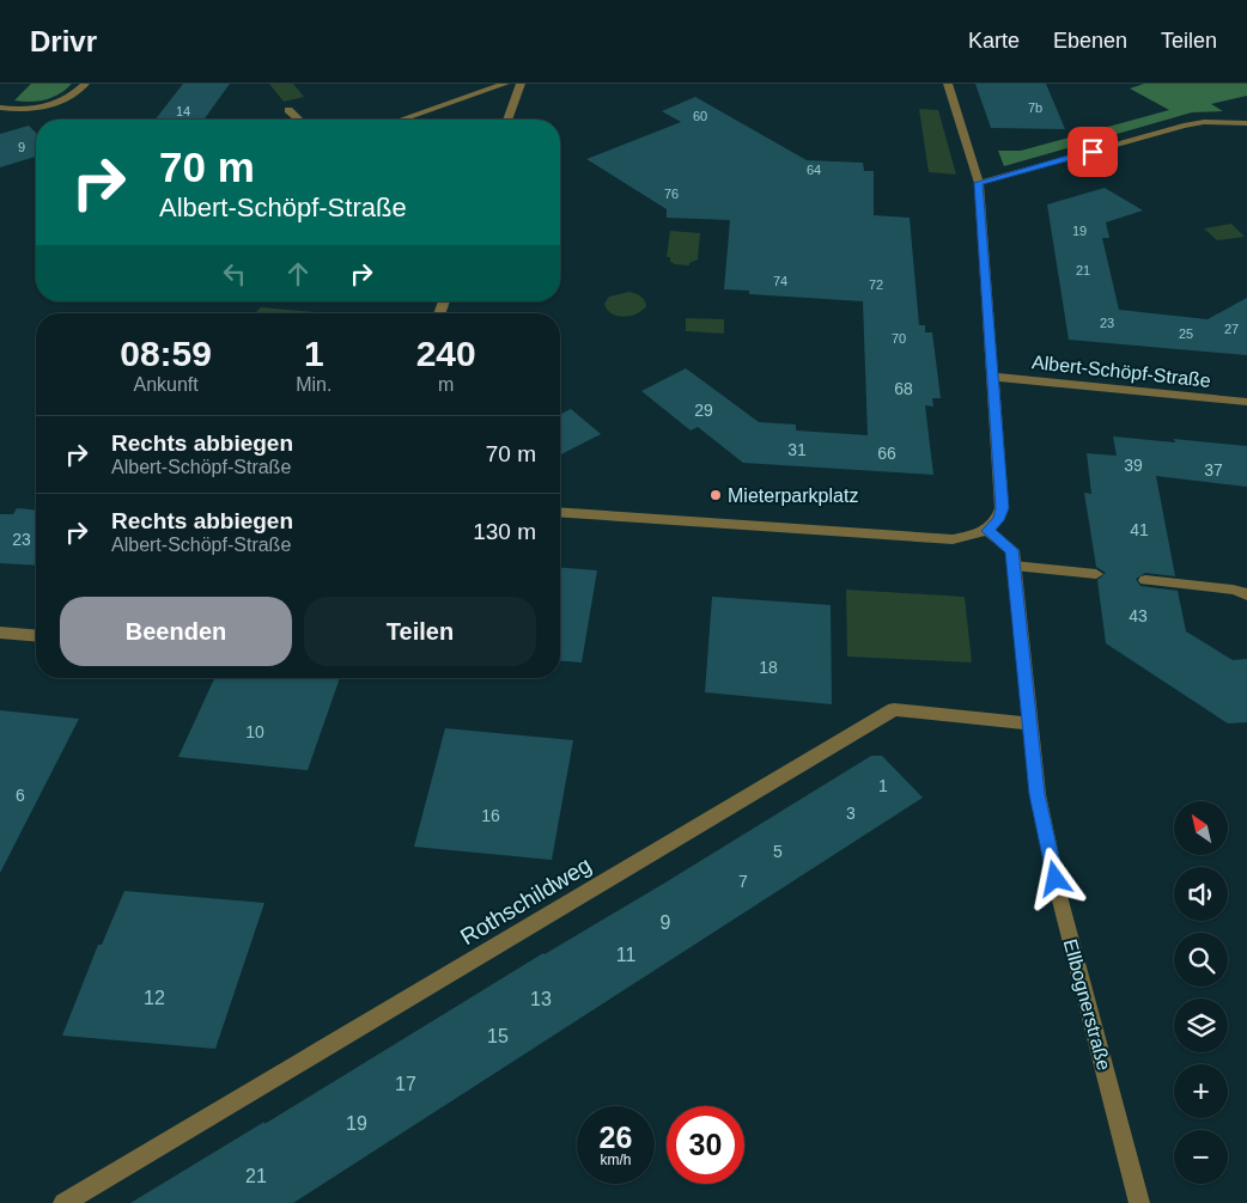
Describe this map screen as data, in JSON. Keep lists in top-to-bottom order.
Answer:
{
  "streets": {
    "street": ["Albert-Schöpf-Straße", "Rothschildweg", "Ellbognerstraße"]
  },
  "crossings": [
    ["Rothschildweg", "Ellbognerstraße"]
  ],
  "places": ["Mieterparkplatz"],
  "house_numbers": [
    "7b",
    "14",
    "60",
    "9",
    "64",
    "76",
    "19",
    "21",
    "74",
    "72",
    "23",
    "27",
    "25",
    "70",
    "68",
    "29",
    "31",
    "66",
    "39",
    "37",
    "41",
    "23",
    "43",
    "18",
    "10",
    "1",
    "6",
    "3",
    "16",
    "5",
    "7",
    "9",
    "11",
    "12",
    "13",
    "15",
    "17",
    "19",
    "21"
  ],
  "north": "top left",
  "page": {
    "header": "Drivr",
    "nav": ["Karte", "Ebenen", "Teilen"],
    "turn": ["70 m", "Albert-Schöpf-Straße"],
    "eta": [
      "08:59",
      "Ankunft",
      "1",
      "Min.",
      "240",
      "m"
    ],
    "list": [
      {
        "name": "Rechts abbiegen",
        "note": "Albert-Schöpf-Straße",
        "value": "70 m"
      },
      {
        "name": "Rechts abbiegen",
        "note": "Albert-Schöpf-Straße",
        "value": "130 m"
      }
    ],
    "buttons": ["Beenden", "Teilen"],
    "map_buttons": ["+", "−"],
    "speed": "26 km/h",
    "limit": "30"
  }
}
